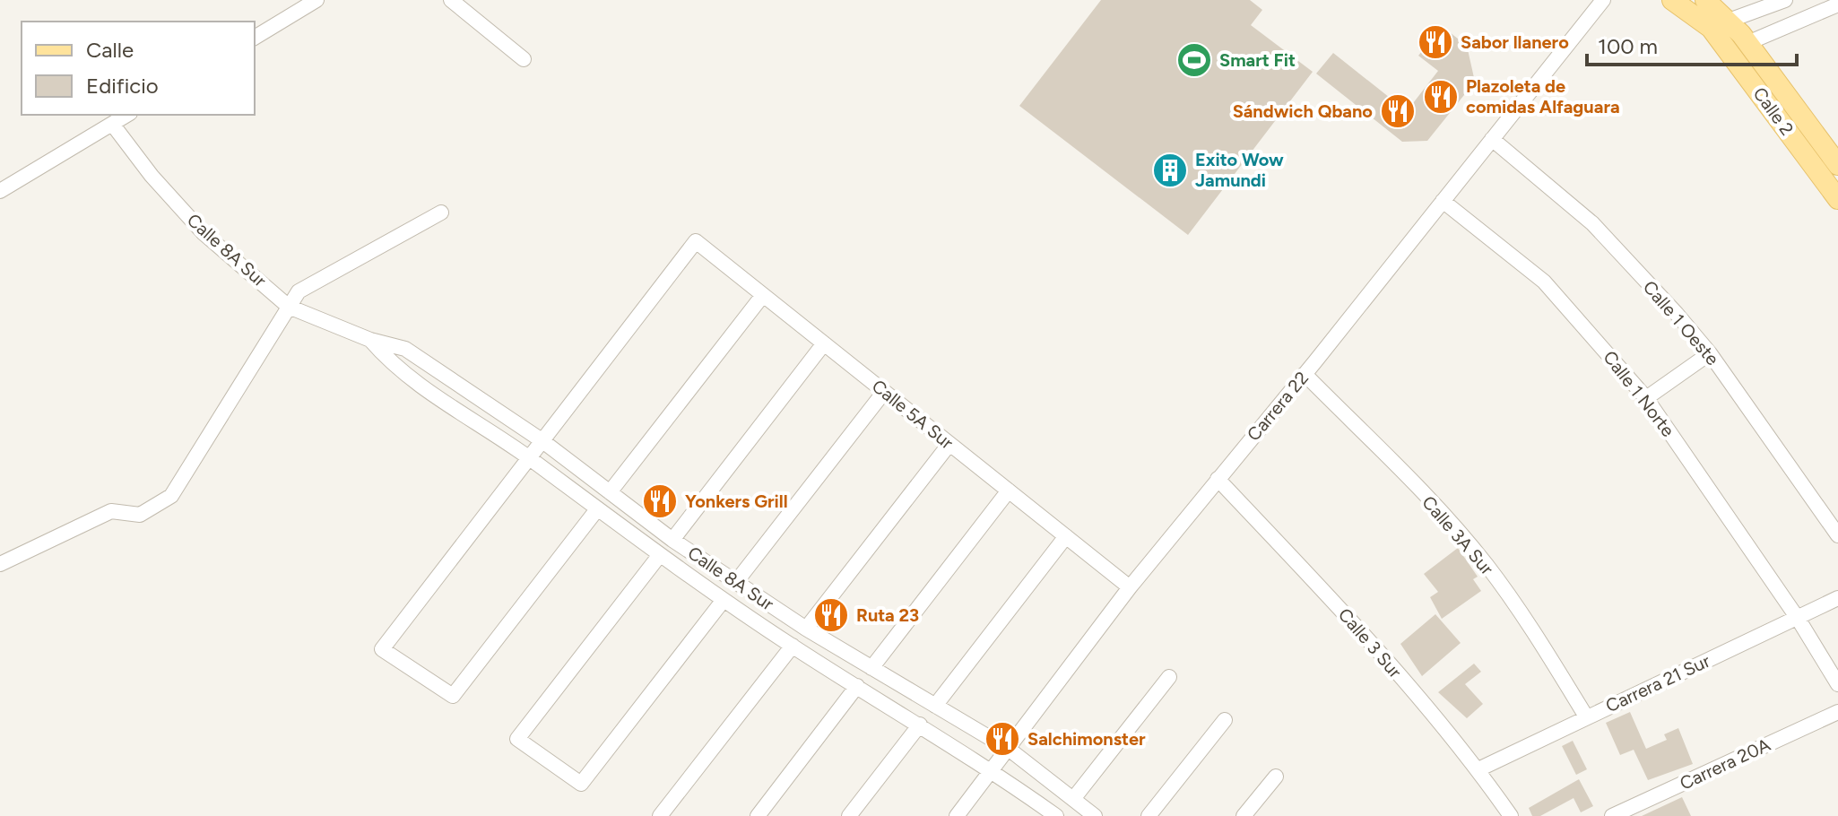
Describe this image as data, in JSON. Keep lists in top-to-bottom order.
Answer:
{
  "streets": {
    "main road": ["Calle 2"],
    "street": [
      "Calle 8A Sur",
      "Calle 1 Oeste",
      "Calle 1 Norte",
      "Carrera 22",
      "Calle 5A Sur",
      "Calle 3A Sur",
      "Calle 3 Sur",
      "Carrera 21 Sur",
      "Carrera 20A"
    ]
  },
  "crossings": [
    ["Calle 8A Sur", "Carrera 22"],
    ["Calle 8A Sur", "Calle 5A Sur"],
    ["Calle 1 Oeste", "Carrera 22"],
    ["Calle 1 Norte", "Carrera 22"],
    ["Calle 1 Norte", "Carrera 21 Sur"],
    ["Carrera 22", "Calle 5A Sur"],
    ["Carrera 22", "Calle 3A Sur"],
    ["Carrera 22", "Calle 3 Sur"],
    ["Calle 3A Sur", "Carrera 21 Sur"],
    ["Calle 3 Sur", "Carrera 21 Sur"]
  ],
  "places": {
    "restaurant": [
      "Sabor llanero",
      "Plazoleta de comidas Alfaguara",
      "Sándwich Qbano",
      "Yonkers Grill",
      "Ruta 23",
      "Salchimonster"
    ],
    "sports": ["Smart Fit"],
    "building": ["Exito Wow Jamundi"]
  },
  "legend": ["Calle", "Edificio"],
  "scale_bar": "100 m"
}
